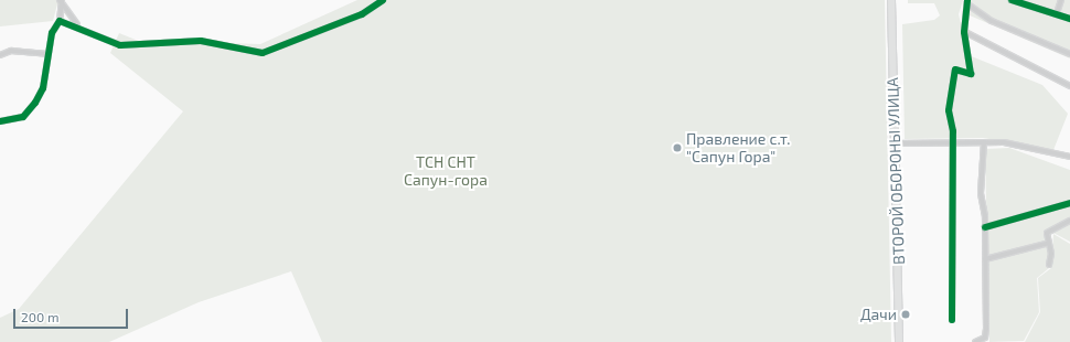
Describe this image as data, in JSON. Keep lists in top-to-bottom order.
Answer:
{
  "streets": {
    "main road": ["ВТОРОЙ ОБОРОНЫ УЛИЦА"]
  },
  "parks": ["ТСН СНТ Сапун-гора"],
  "places": ["Правление с.т. \"Сапун Гора\"", "Дачи"],
  "scale_bar": "200 m"
}
